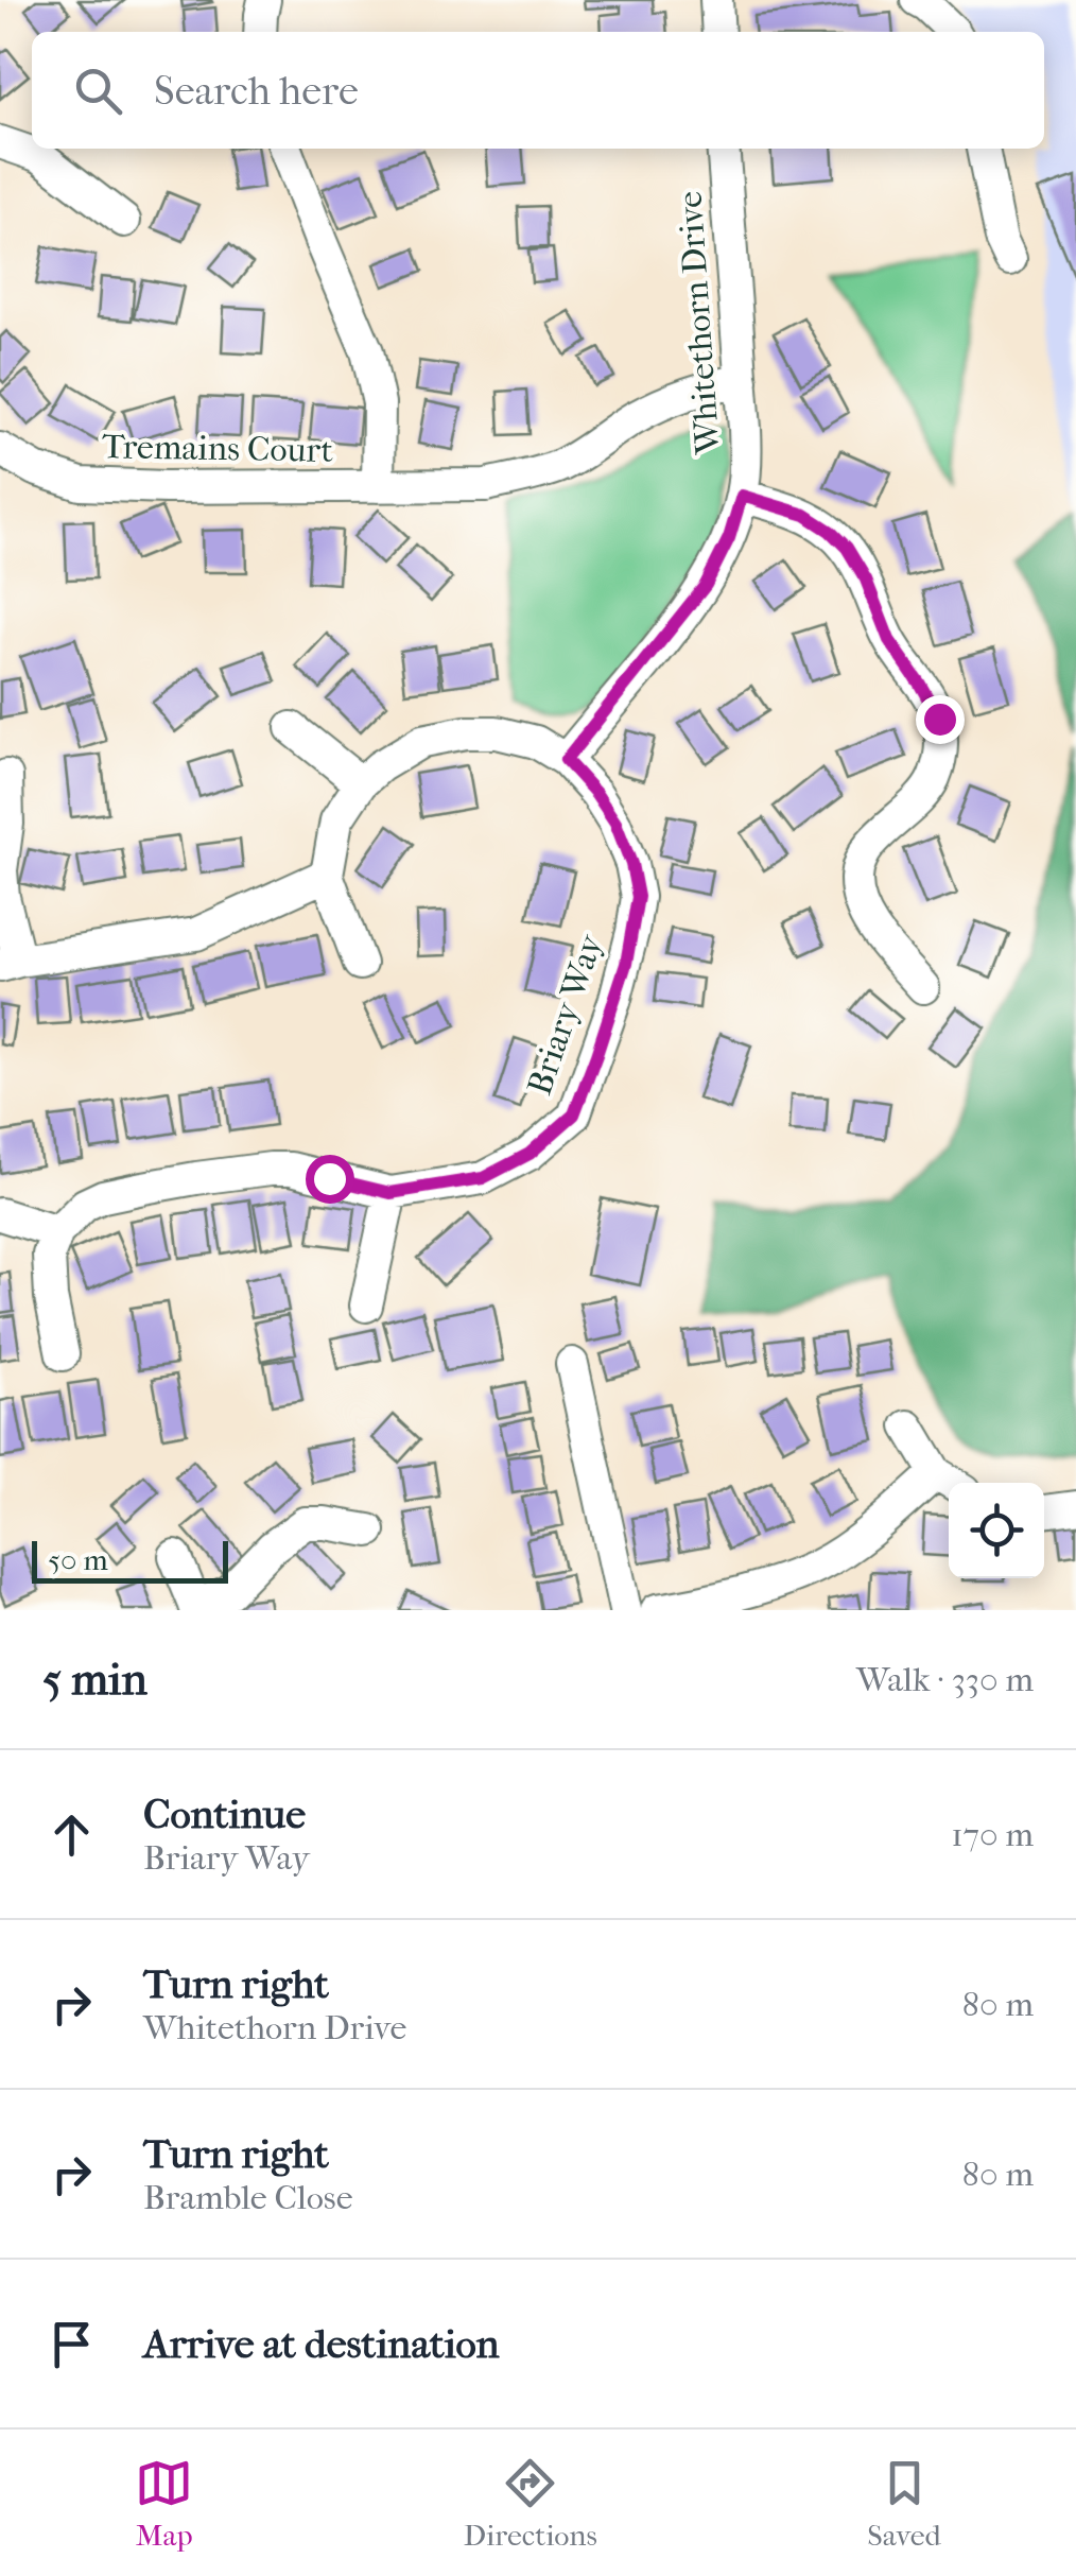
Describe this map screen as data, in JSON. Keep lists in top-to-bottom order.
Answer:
{
  "streets": {
    "street": ["Whitethorn Drive", "Tremains Court", "Briary Way"]
  },
  "crossings": [
    ["Whitethorn Drive", "Tremains Court"],
    ["Whitethorn Drive", "Briary Way"]
  ],
  "scale_bar": "50 m",
  "page": {
    "search": "Search here",
    "scale": "50 m",
    "heading": ["5 min", "Walk · 330 m"],
    "list": [
      ["Continue", "Briary Way", "170 m"],
      ["Turn right", "Whitethorn Drive", "80 m"],
      ["Turn right", "Bramble Close", "80 m"],
      "Arrive at destination"
    ],
    "nav": ["Map", "Directions", "Saved"]
  }
}
